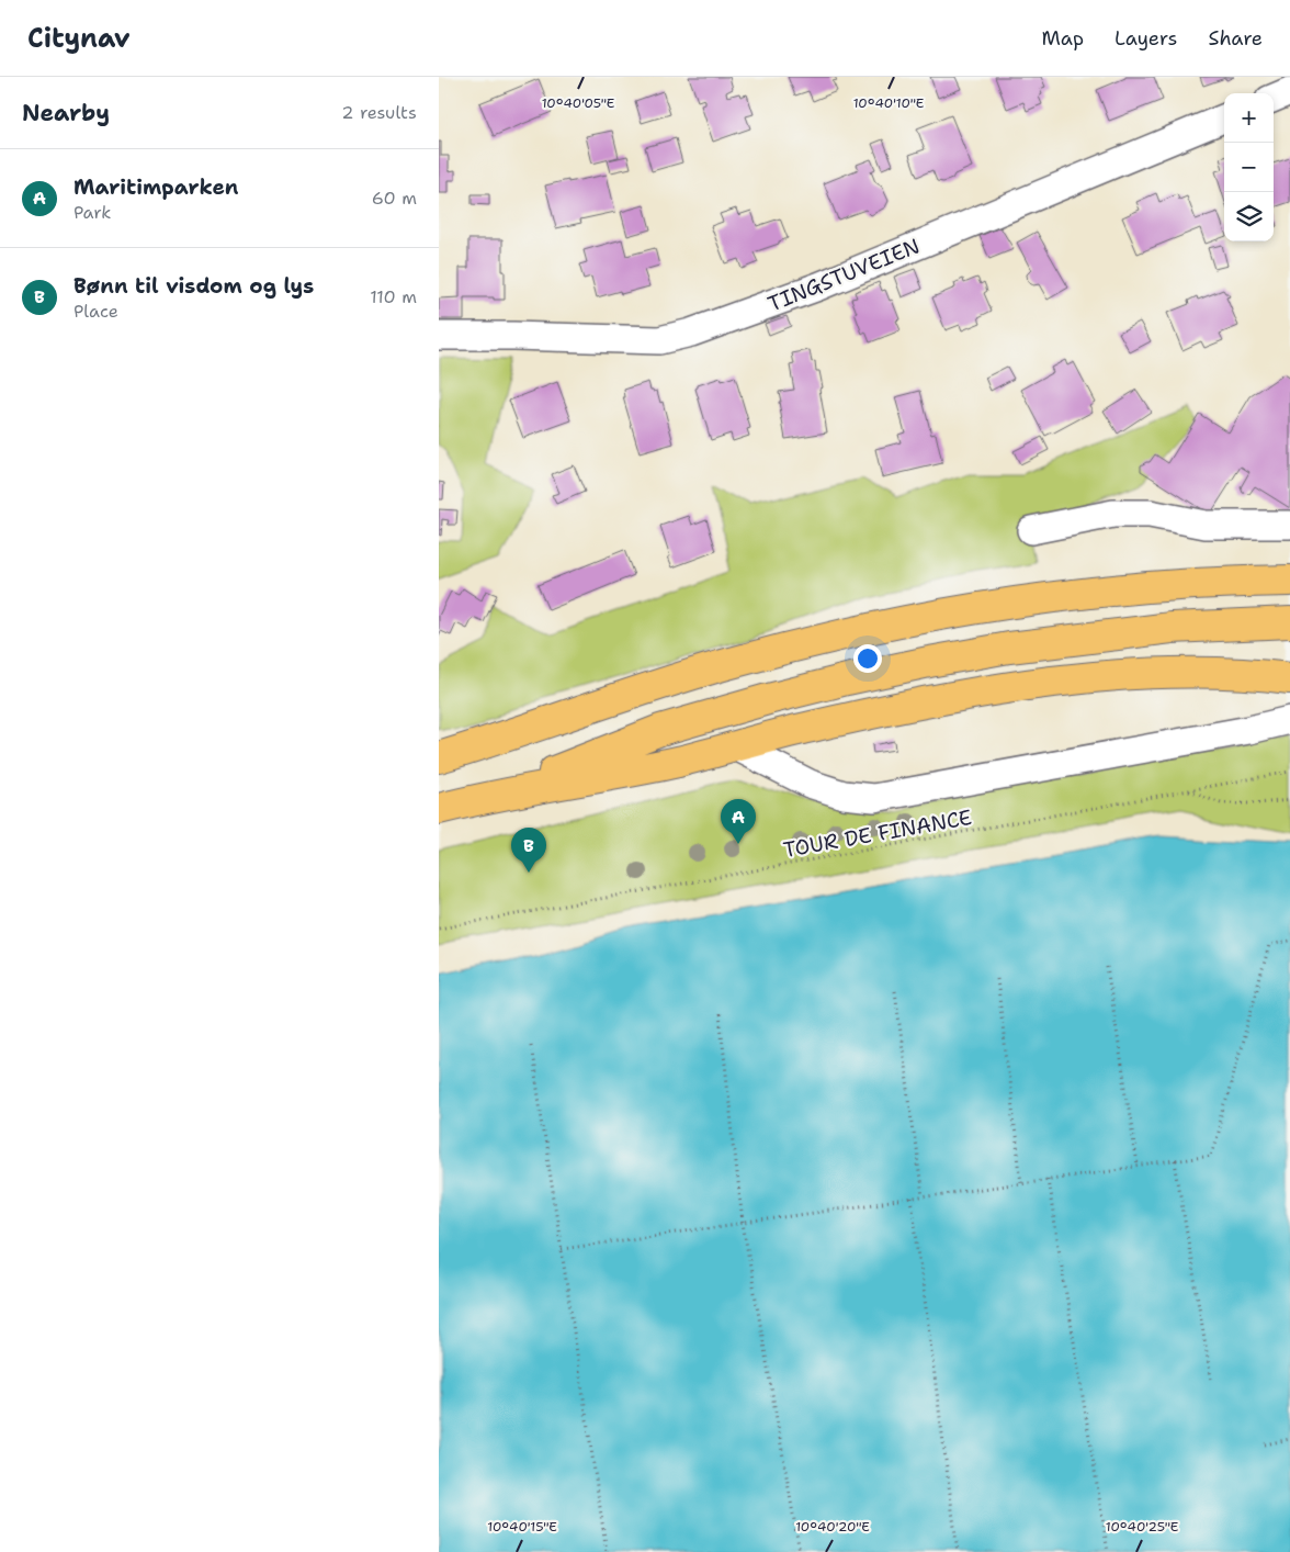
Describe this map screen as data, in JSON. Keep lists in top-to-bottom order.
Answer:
{
  "streets": {
    "street": ["TINGSTUVEIEN"],
    "path": ["TOUR DE FINANCE"]
  },
  "page": {
    "header": "Citynav",
    "nav": ["Map", "Layers", "Share"],
    "heading": ["Nearby", "2 results"],
    "map_buttons": ["+", "−"],
    "list": [
      {
        "mark": "A",
        "name": "Maritimparken",
        "note": "Park",
        "value": "60 m"
      },
      {
        "mark": "B",
        "name": "Bønn til visdom og lys",
        "note": "Place",
        "value": "110 m"
      }
    ],
    "pins": ["A", "B"]
  },
  "coordinates": [
    "10°40'05\"E",
    "10°40'10\"E",
    "10°40'15\"E",
    "10°40'20\"E",
    "10°40'25\"E"
  ]
}
